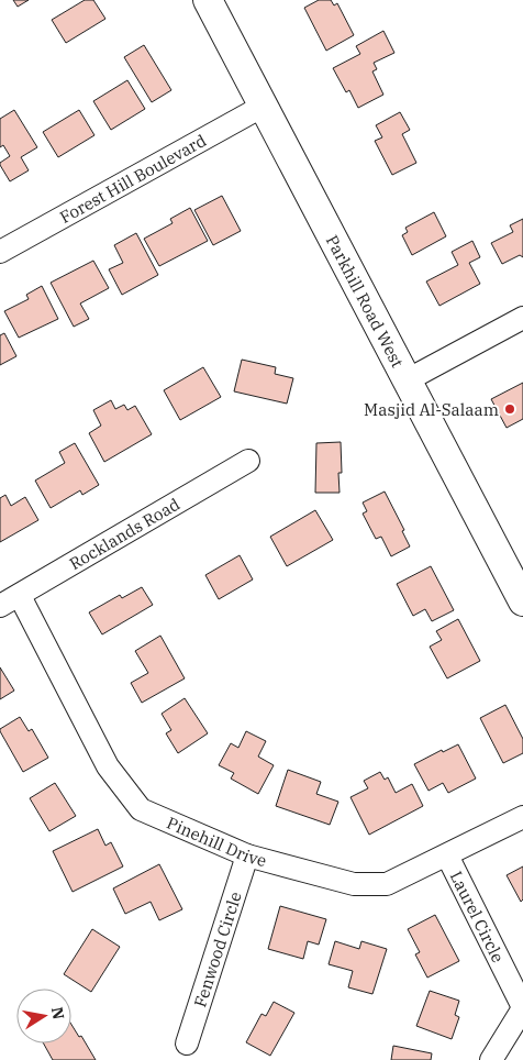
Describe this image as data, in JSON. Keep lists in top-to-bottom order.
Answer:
{
  "streets": {
    "main road": ["Parkhill Road West"],
    "street": [
      "Forest Hill Boulevard",
      "Rocklands Road",
      "Pinehill Drive",
      "Laurel Circle",
      "Fenwood Circle"
    ]
  },
  "crossings": [
    ["Forest Hill Boulevard", "Parkhill Road West"],
    ["Rocklands Road", "Pinehill Drive"],
    ["Pinehill Drive", "Laurel Circle"],
    ["Pinehill Drive", "Fenwood Circle"]
  ],
  "places": ["Masjid Al-Salaam"],
  "north": "right"
}
